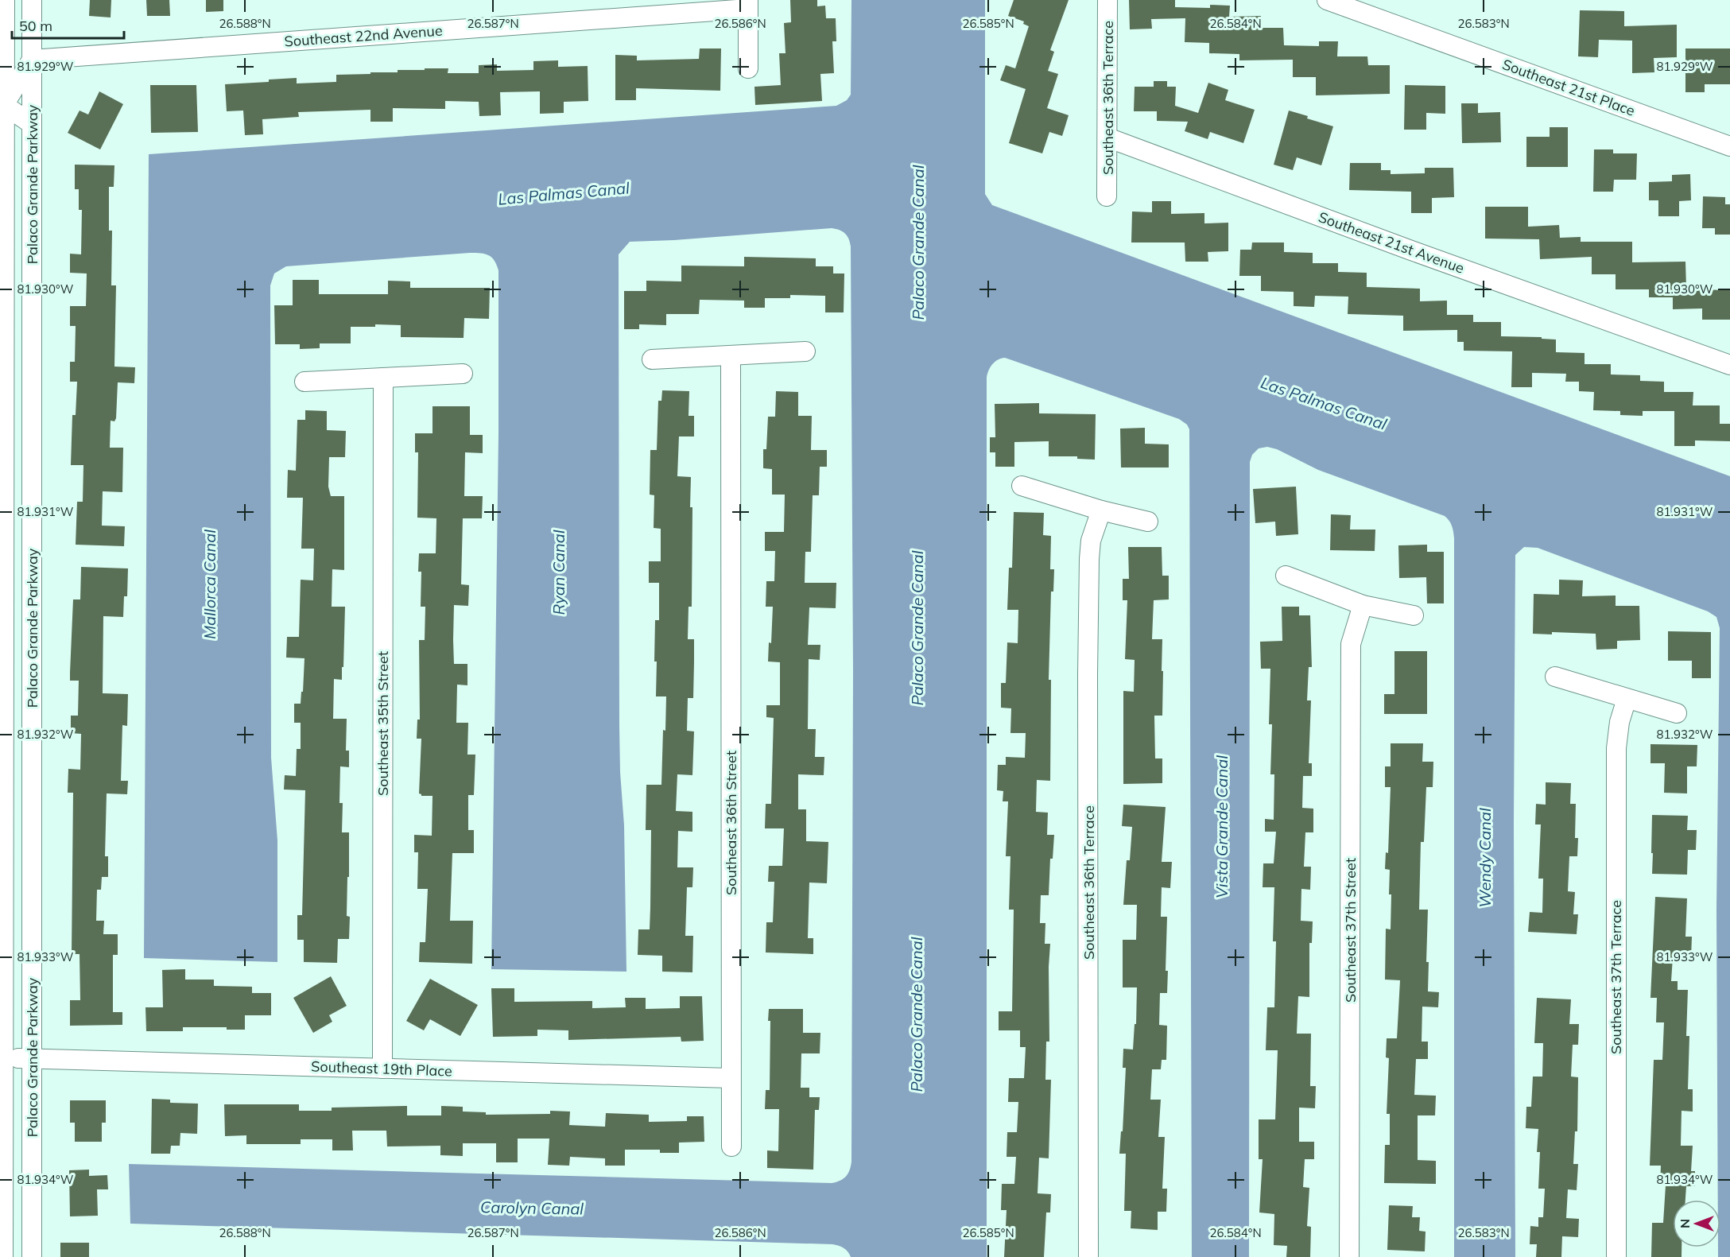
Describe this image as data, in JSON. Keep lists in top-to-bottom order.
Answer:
{
  "streets": {
    "street": [
      "Southeast 22nd Avenue",
      "Southeast 21st Place",
      "Southeast 36th Terrace",
      "Palaco Grande Parkway",
      "Southeast 21st Avenue",
      "Southeast 35th Street",
      "Southeast 36th Street",
      "Southeast 37th Street",
      "Southeast 37th Terrace",
      "Southeast 19th Place"
    ]
  },
  "crossings": [
    ["Southeast 22nd Avenue", "Palaco Grande Parkway"],
    ["Southeast 36th Terrace", "Southeast 21st Avenue"],
    ["Palaco Grande Parkway", "Southeast 19th Place"],
    ["Southeast 35th Street", "Southeast 19th Place"],
    ["Southeast 36th Street", "Southeast 19th Place"]
  ],
  "water": [
    "Las Palmas Canal",
    "Palaco Grande Canal",
    "Ryan Canal",
    "Mallorca Canal",
    "Vista Grande Canal",
    "Wendy Canal",
    "Carolyn Canal"
  ],
  "scale_bar": "50 m",
  "north": "left",
  "coordinates": [
    "26.588°N",
    "26.587°N",
    "26.586°N",
    "26.585°N",
    "26.584°N",
    "26.583°N",
    "81.929°W",
    "81.930°W",
    "81.931°W",
    "81.932°W",
    "81.933°W",
    "81.934°W"
  ]
}
